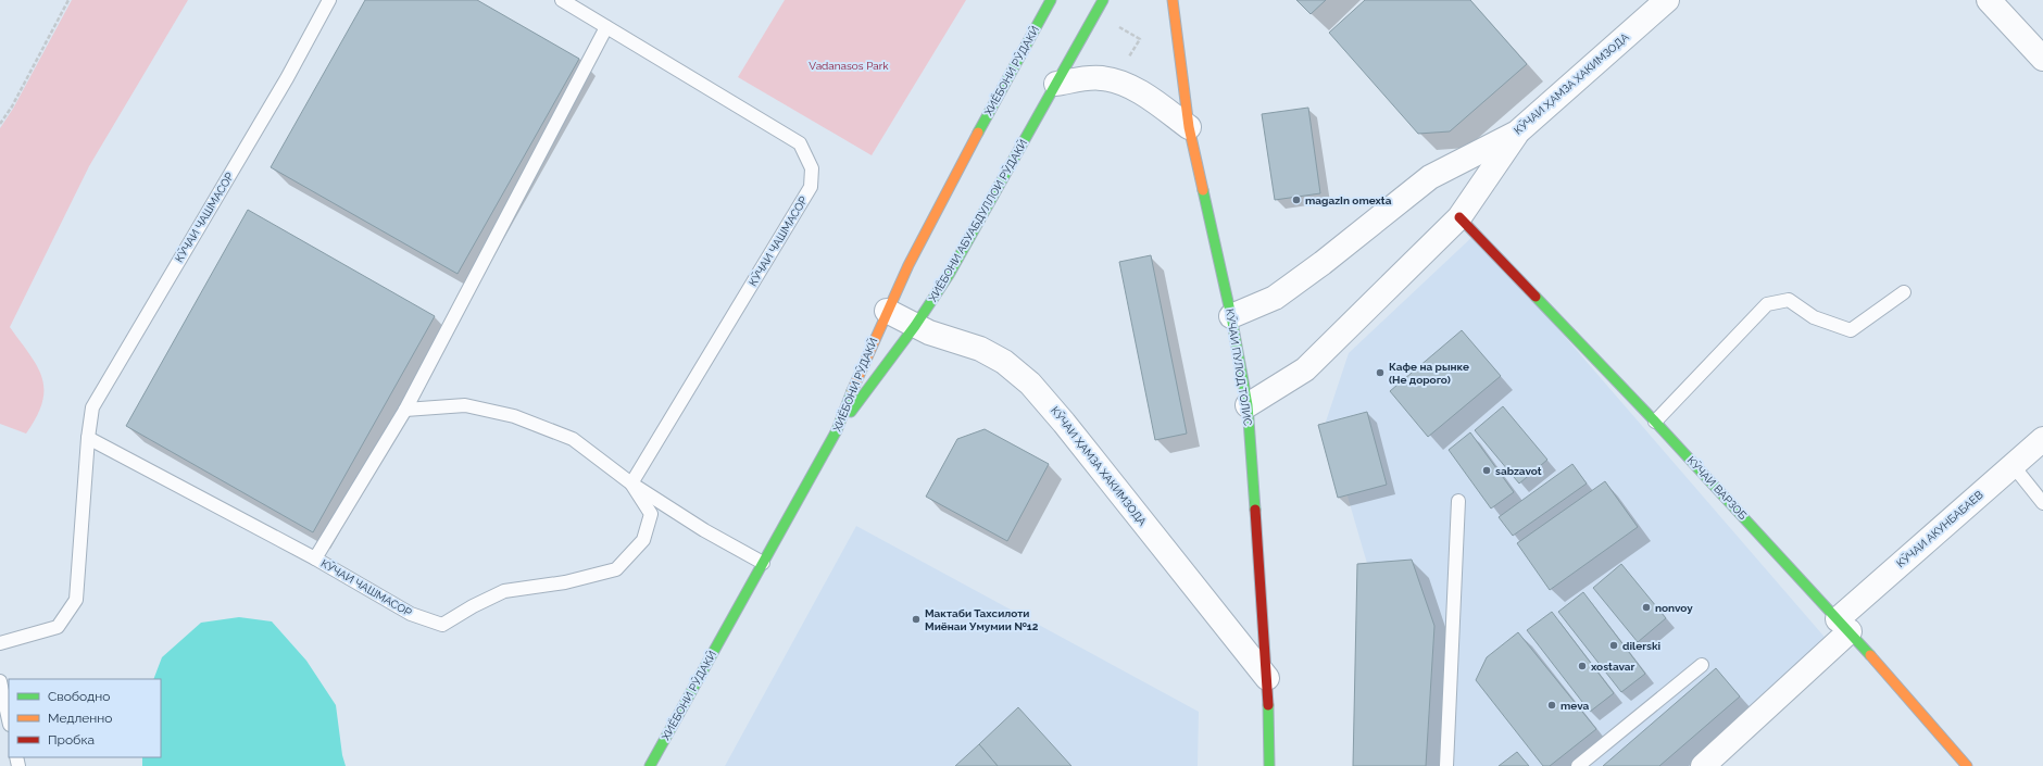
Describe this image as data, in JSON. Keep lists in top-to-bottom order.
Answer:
{
  "streets": {
    "main road": [
      "ХИЁБОНИ РӮДАКӢ",
      "ХИЁБОНИ АБУАБДУЛЛОИ РӮДАКӢ",
      "КӮЧАИ ПУЛОД ТОЛИС",
      "КӮЧАИ ВАРЗОБ"
    ],
    "street": ["КӮЧАИ ҲАМЗА ХАКИМЗОДА", "КӮЧАИ АКУНБАБАЕВ"],
    "lane": ["КӮЧАИ ЧАШМАСОР"]
  },
  "crossings": [
    ["ХИЁБОНИ РӮДАКӢ", "КӮЧАИ ҲАМЗА ХАКИМЗОДА"],
    ["ХИЁБОНИ РӮДАКӢ", "КӮЧАИ ЧАШМАСОР"],
    ["ХИЁБОНИ РӮДАКӢ", "ХИЁБОНИ АБУАБДУЛЛОИ РӮДАКӢ"],
    ["КӮЧАИ ҲАМЗА ХАКИМЗОДА", "ХИЁБОНИ АБУАБДУЛЛОИ РӮДАКӢ"],
    ["КӮЧАИ ҲАМЗА ХАКИМЗОДА", "КӮЧАИ ПУЛОД ТОЛИС"],
    ["КӮЧАИ ВАРЗОБ", "КӮЧАИ АКУНБАБАЕВ"]
  ],
  "parks": ["Vadanasos Park"],
  "places": [
    "magazIn omexta",
    "Кафе на рынке (Не дорого)",
    "sabzavot",
    "nonvoy",
    "Мактаби Тахсилоти Миёнаи Умумии №12",
    "dilerski",
    "xostavar",
    "meva"
  ],
  "legend": ["Свободно", "Медленно", "Пробка"]
}
